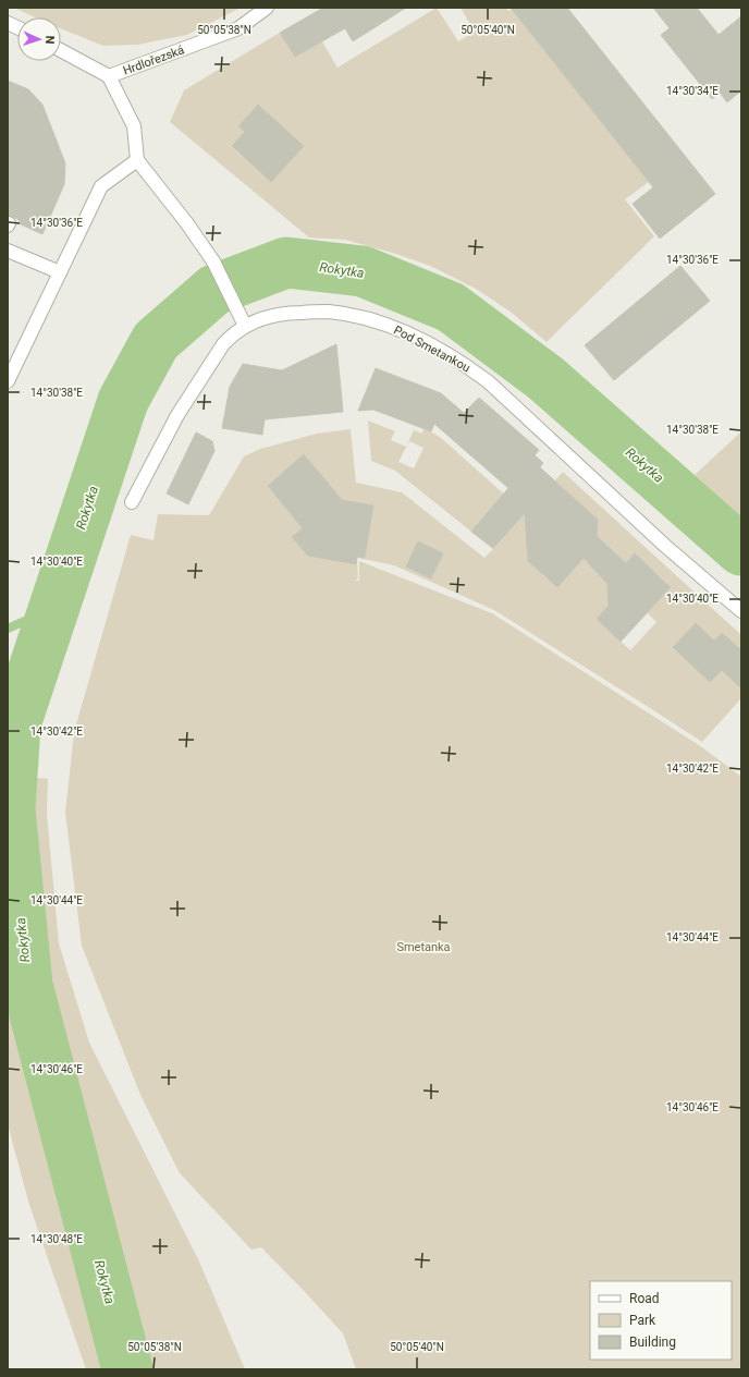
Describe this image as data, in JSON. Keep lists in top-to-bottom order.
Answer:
{
  "streets": {
    "street": ["Hrdlořezská", "Pod Smetankou"]
  },
  "water": ["Rokytka"],
  "parks": ["Smetanka"],
  "legend": ["Road", "Park", "Building"],
  "north": "right",
  "coordinates": [
    "50°05'38\"N",
    "50°05'40\"N",
    "14°30'34\"E",
    "14°30'36\"E",
    "14°30'38\"E",
    "14°30'40\"E",
    "14°30'42\"E",
    "14°30'44\"E",
    "14°30'46\"E",
    "14°30'48\"E"
  ]
}
